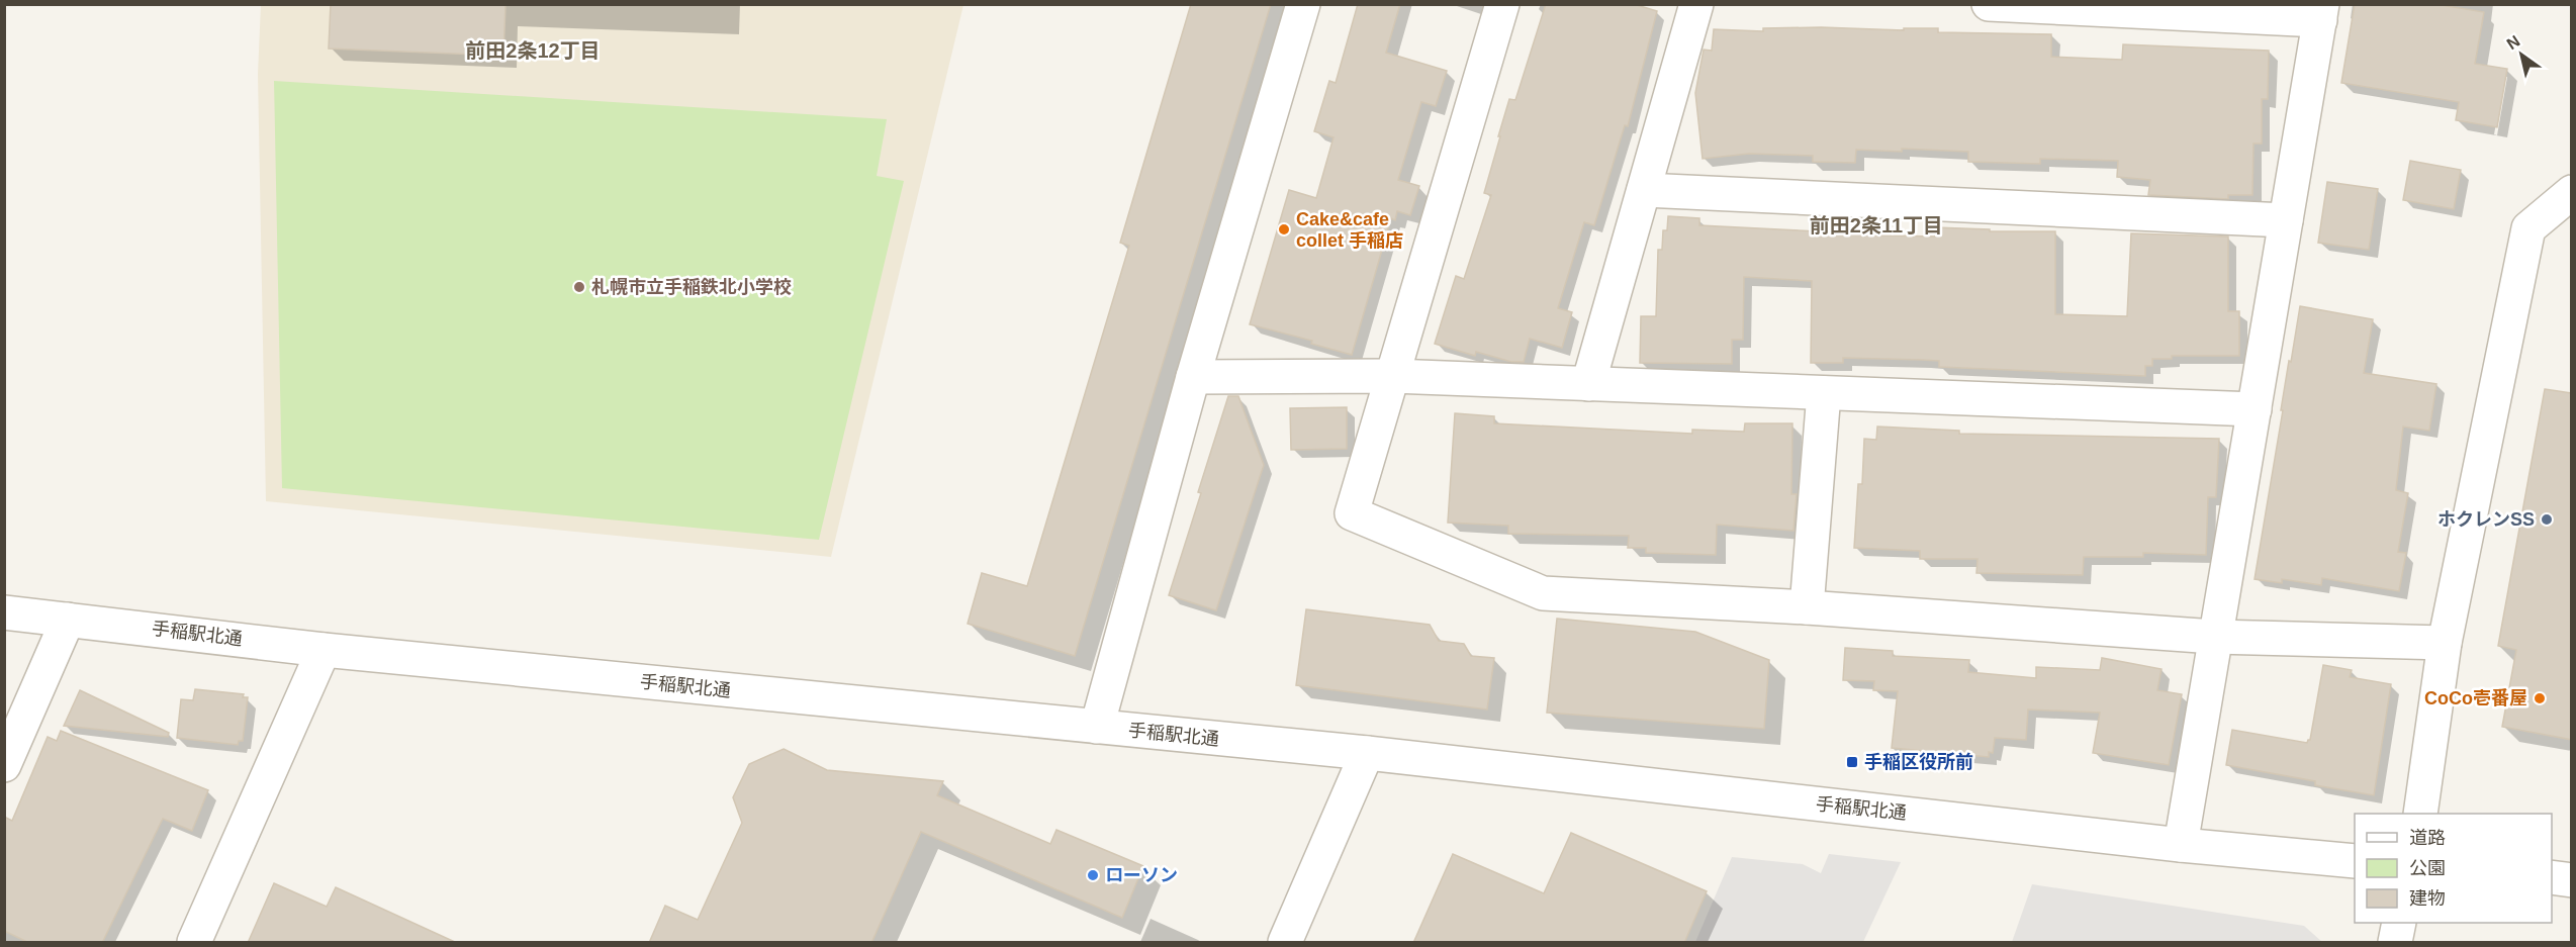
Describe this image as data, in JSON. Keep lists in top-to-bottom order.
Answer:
{
  "streets": {
    "street": ["手稲駅北通"]
  },
  "districts": ["前田2条12丁目", "前田2条11丁目"],
  "places": {
    "other": [
      "Cake&cafe collet 手稲店",
      "札幌市立手稲鉄北小学校",
      "ホクレンSS",
      "CoCo壱番屋",
      "ローソン"
    ],
    "transit": ["手稲区役所前"]
  },
  "legend": ["道路", "公園", "建物"],
  "north": "top left"
}
